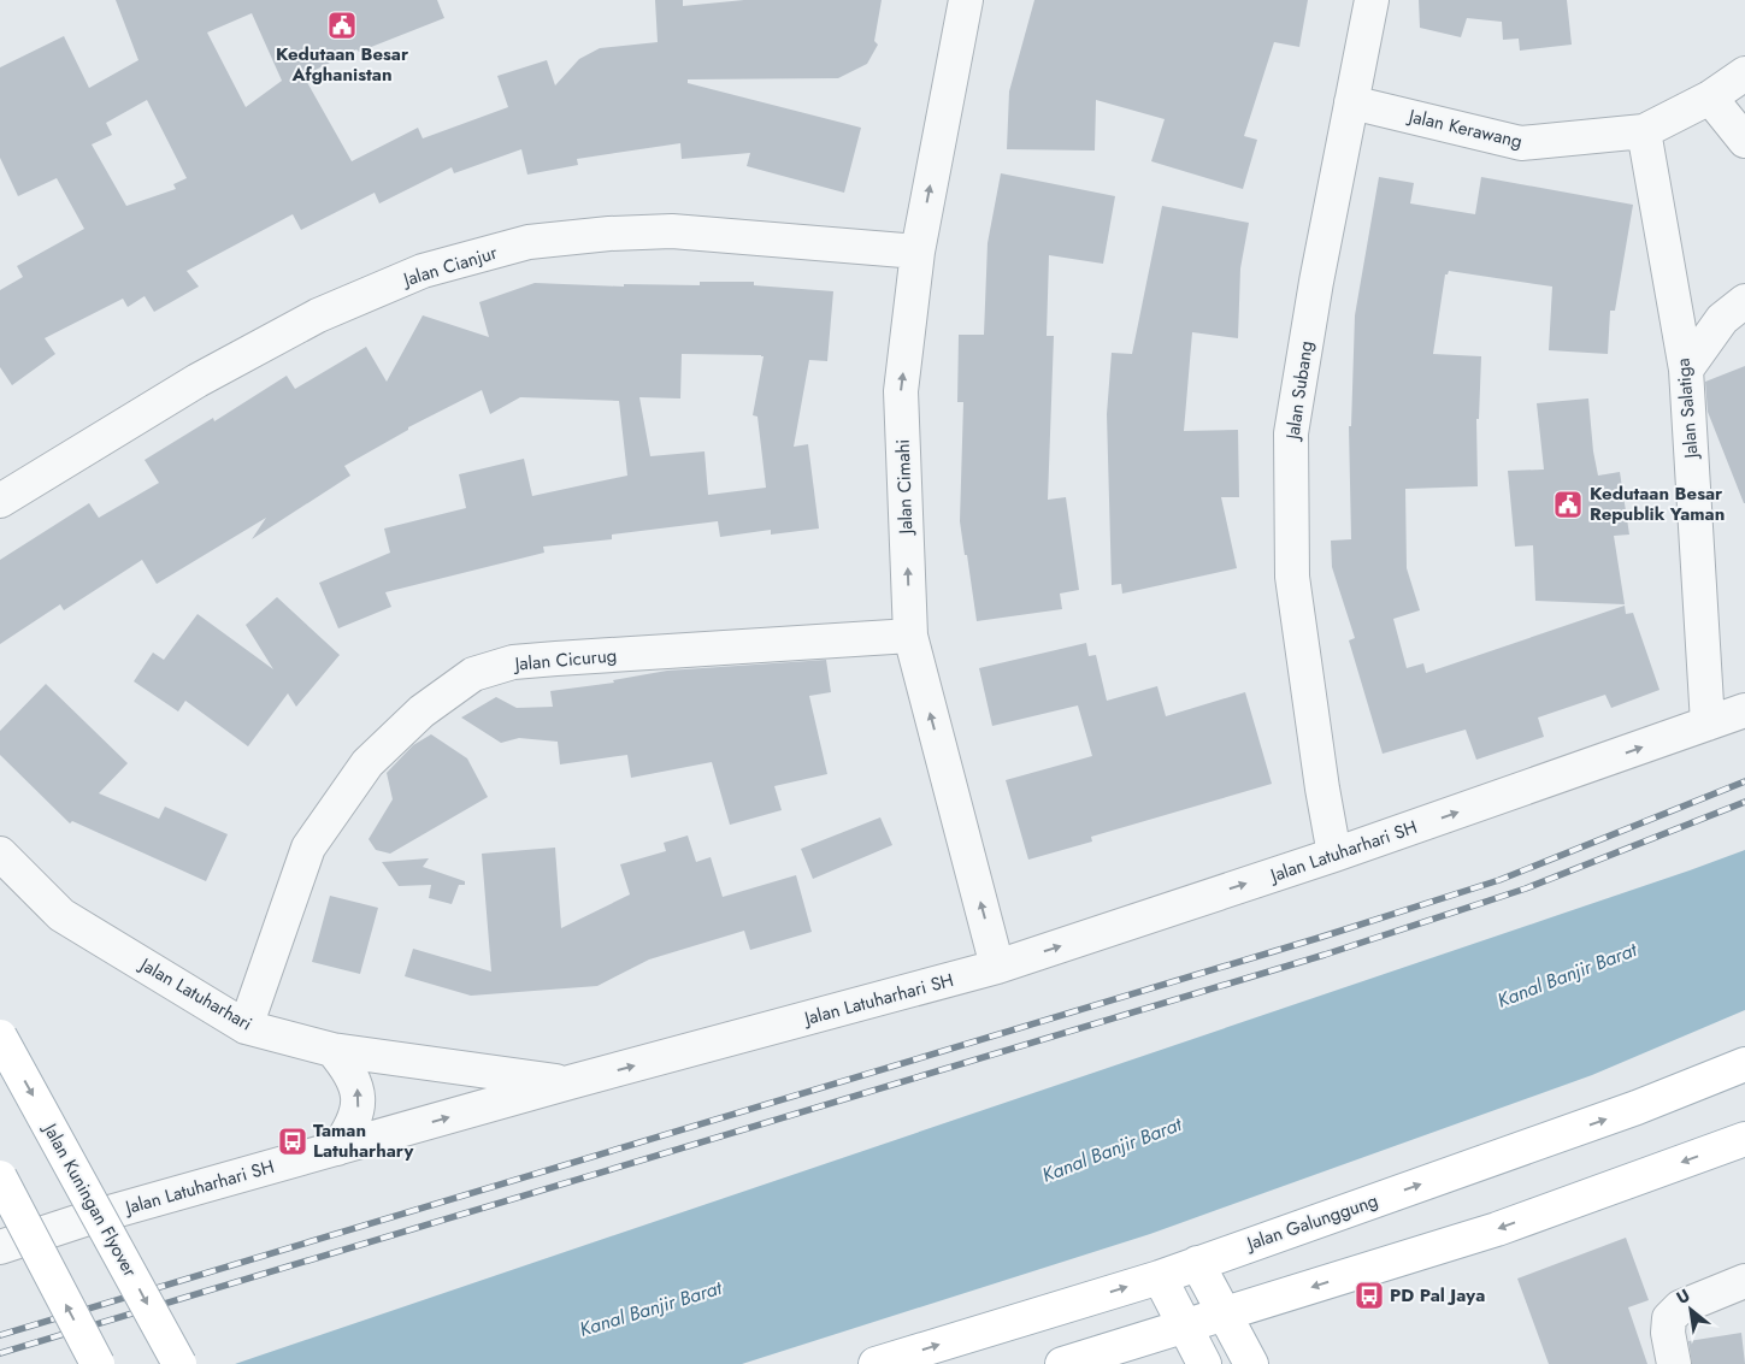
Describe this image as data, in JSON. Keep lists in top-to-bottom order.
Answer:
{
  "streets": {
    "main road": ["Jalan Kuningan Flyover", "Jalan Galunggung"],
    "street": [
      "Jalan Kerawang",
      "Jalan Cianjur",
      "Jalan Subang",
      "Jalan Salatiga",
      "Jalan Cimahi",
      "Jalan Cicurug",
      "Jalan Latuharhari SH",
      "Jalan Latuharhari"
    ]
  },
  "crossings": [
    ["Jalan Kerawang", "Jalan Subang"],
    ["Jalan Kerawang", "Jalan Salatiga"],
    ["Jalan Cianjur", "Jalan Cimahi"],
    ["Jalan Subang", "Jalan Latuharhari SH"],
    ["Jalan Salatiga", "Jalan Latuharhari SH"],
    ["Jalan Cimahi", "Jalan Cicurug"],
    ["Jalan Cimahi", "Jalan Latuharhari SH"],
    ["Jalan Cicurug", "Jalan Latuharhari"],
    ["Jalan Latuharhari SH", "Jalan Latuharhari"]
  ],
  "one_way": ["Jalan Cimahi", "Jalan Latuharhari SH"],
  "water": ["Kanal Banjir Barat"],
  "places": {
    "public building": ["Kedutaan Besar Afghanistan", "Kedutaan Besar Republik Yaman"],
    "bus stop": ["Taman Latuharhary", "PD Pal Jaya"]
  },
  "north": "top left"
}
